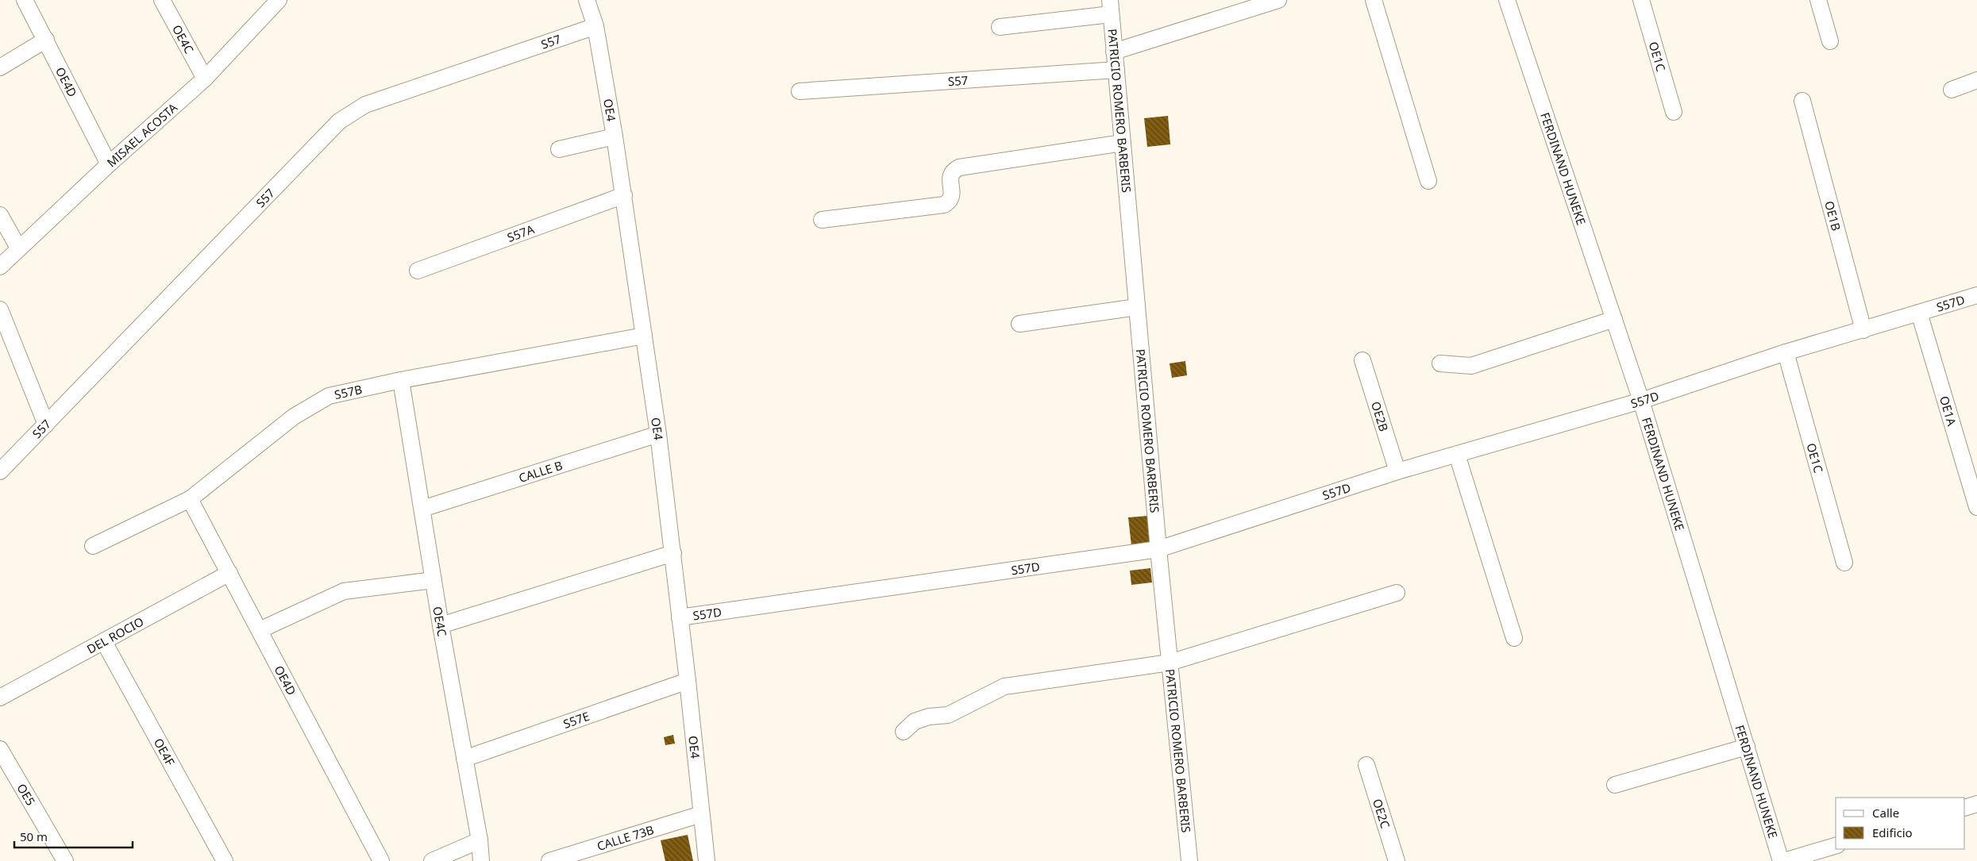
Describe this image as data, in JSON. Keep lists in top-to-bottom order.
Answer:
{
  "streets": {
    "street": [
      "OE4C",
      "S57",
      "OE1C",
      "OE4D",
      "PATRICIO ROMERO BARBERIS",
      "OE4",
      "MISAEL ACOSTA",
      "FERDINAND HUNEKE",
      "OE1B",
      "S57A",
      "S57D",
      "S57B",
      "OE1A",
      "OE2B",
      "CALLE B",
      "DEL ROCIO",
      "S57E",
      "OE4F",
      "OE5",
      "OE2C",
      "CALLE 73B"
    ]
  },
  "crossings": [
    ["OE4C", "MISAEL ACOSTA"],
    ["OE4C", "S57B"],
    ["OE4C", "CALLE B"],
    ["OE4C", "S57E"],
    ["S57", "PATRICIO ROMERO BARBERIS"],
    ["S57", "OE4"],
    ["OE1C", "S57D"],
    ["OE4D", "MISAEL ACOSTA"],
    ["OE4D", "S57B"],
    ["OE4D", "DEL ROCIO"],
    ["PATRICIO ROMERO BARBERIS", "S57D"],
    ["OE4", "S57A"],
    ["OE4", "S57D"],
    ["OE4", "S57B"],
    ["OE4", "CALLE B"],
    ["OE4", "S57E"],
    ["OE4", "CALLE 73B"],
    ["FERDINAND HUNEKE", "S57D"],
    ["OE1B", "S57D"],
    ["S57D", "OE1A"],
    ["S57D", "OE2B"],
    ["DEL ROCIO", "OE4F"]
  ],
  "legend": ["Calle", "Edificio"],
  "scale_bar": "50 m"
}
